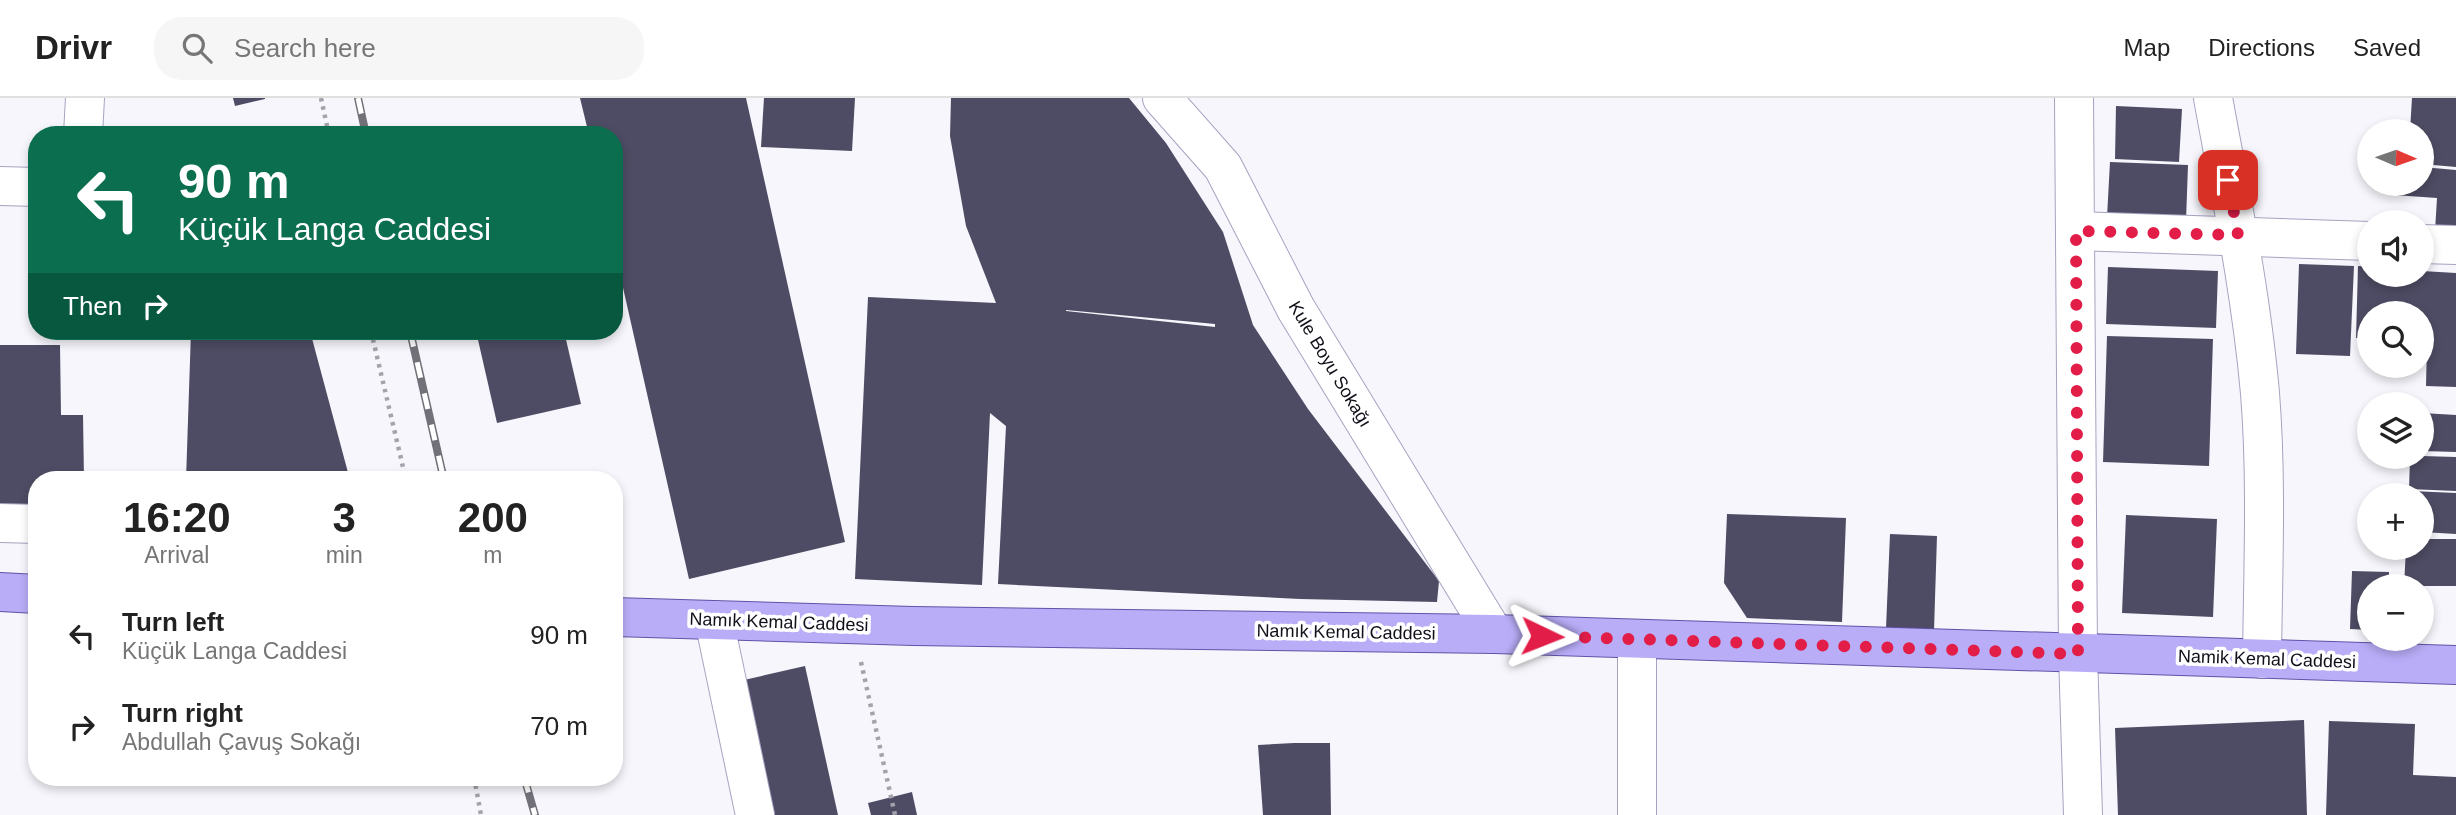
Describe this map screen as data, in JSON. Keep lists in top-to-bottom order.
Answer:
{
  "streets": {
    "main road": ["Namık Kemal Caddesi", "Namik Kemal Caddesi"],
    "street": ["Kule Boyu Sokağı"]
  },
  "crossings": [
    ["Kule Boyu Sokağı", "Namık Kemal Caddesi"],
    ["Namık Kemal Caddesi", "Namik Kemal Caddesi"]
  ],
  "north": "right",
  "page": {
    "header": "Drivr",
    "search": "Search here",
    "nav": ["Map", "Directions", "Saved"],
    "map_buttons": ["+", "−"],
    "turn": ["90 m", "Küçük Langa Caddesi"],
    "then": "Then",
    "eta": [
      "16:20",
      "Arrival",
      "3",
      "min",
      "200",
      "m"
    ],
    "list": [
      {
        "name": "Turn left",
        "note": "Küçük Langa Caddesi",
        "value": "90 m"
      },
      {
        "name": "Turn right",
        "note": "Abdullah Çavuş Sokağı",
        "value": "70 m"
      }
    ]
  }
}
